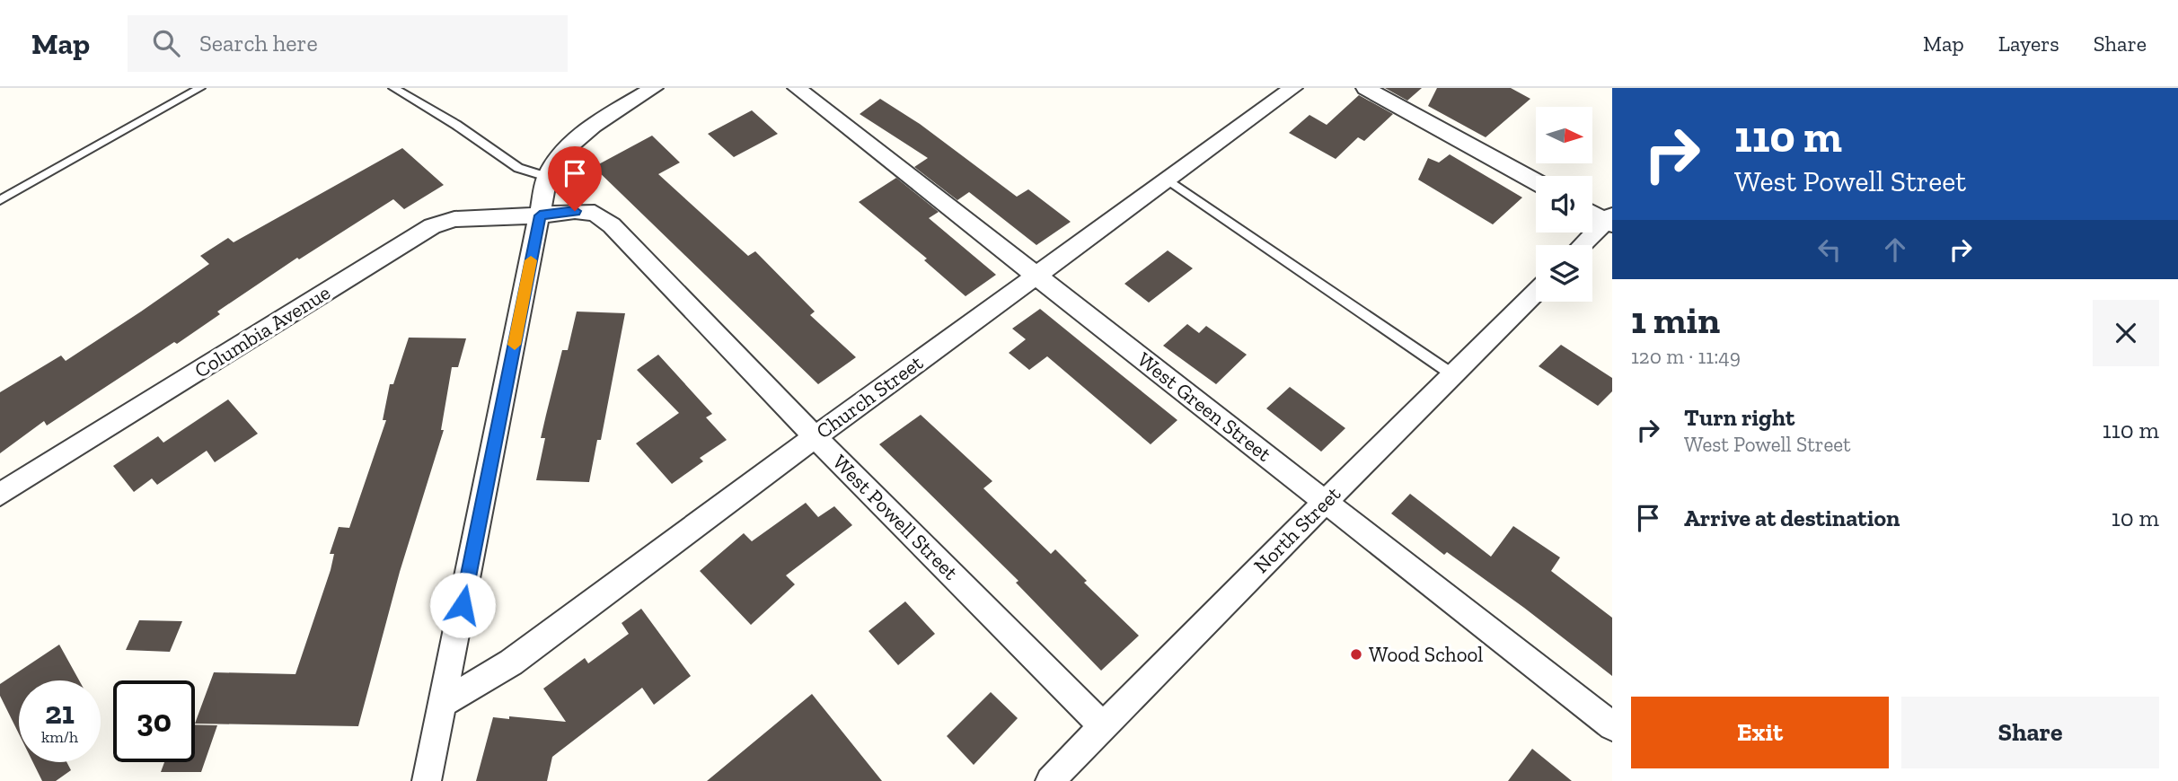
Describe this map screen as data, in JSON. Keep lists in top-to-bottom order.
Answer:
{
  "streets": {
    "street": [
      "Columbia Avenue",
      "Church Street",
      "West Green Street",
      "West Powell Street",
      "North Street"
    ]
  },
  "crossings": [
    ["Columbia Avenue", "West Powell Street"],
    ["Church Street", "West Green Street"],
    ["Church Street", "West Powell Street"],
    ["West Green Street", "North Street"],
    ["West Powell Street", "North Street"]
  ],
  "places": ["Wood School"],
  "north": "right",
  "page": {
    "header": "Map",
    "search": "Search here",
    "nav": ["Map", "Layers", "Share"],
    "turn": ["110 m", "West Powell Street"],
    "heading": ["1 min", "120 m · 11:49"],
    "list": [
      {
        "name": "Turn right",
        "note": "West Powell Street",
        "value": "110 m"
      },
      {
        "name": "Arrive at destination",
        "value": "10 m"
      }
    ],
    "speed": "21 km/h",
    "limit": "30",
    "buttons": ["Exit", "Share"]
  }
}
